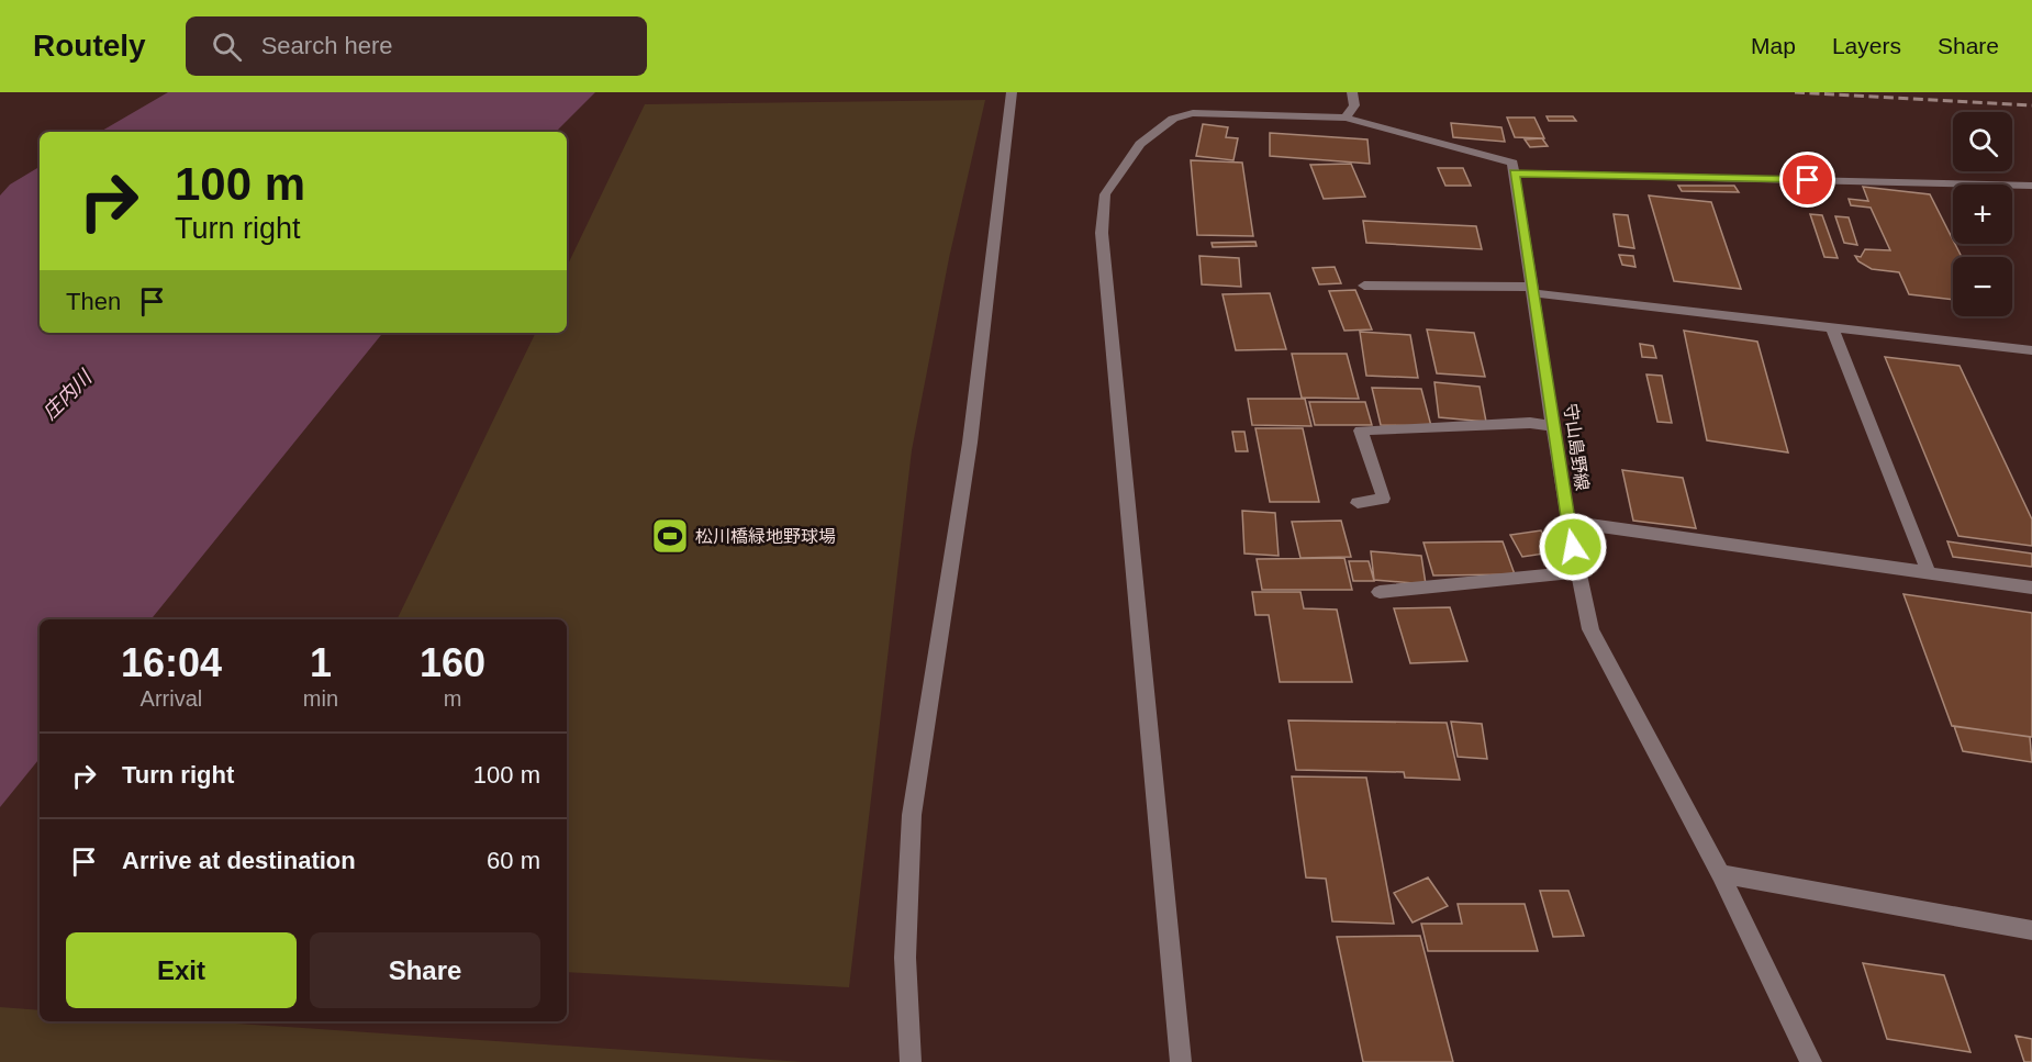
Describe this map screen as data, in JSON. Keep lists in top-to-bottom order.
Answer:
{
  "streets": {
    "street": ["守山島野線"]
  },
  "water": ["庄内川"],
  "places": {
    "sports": ["松川橋緑地野球場"]
  },
  "page": {
    "header": "Routely",
    "search": "Search here",
    "nav": ["Map", "Layers", "Share"],
    "map_buttons": ["+", "−"],
    "turn": ["100 m", "Turn right"],
    "then": "Then",
    "eta": [
      "16:04",
      "Arrival",
      "1",
      "min",
      "160",
      "m"
    ],
    "list": [
      {
        "name": "Turn right",
        "value": "100 m"
      },
      {
        "name": "Arrive at destination",
        "value": "60 m"
      }
    ],
    "buttons": ["Exit", "Share"]
  }
}
